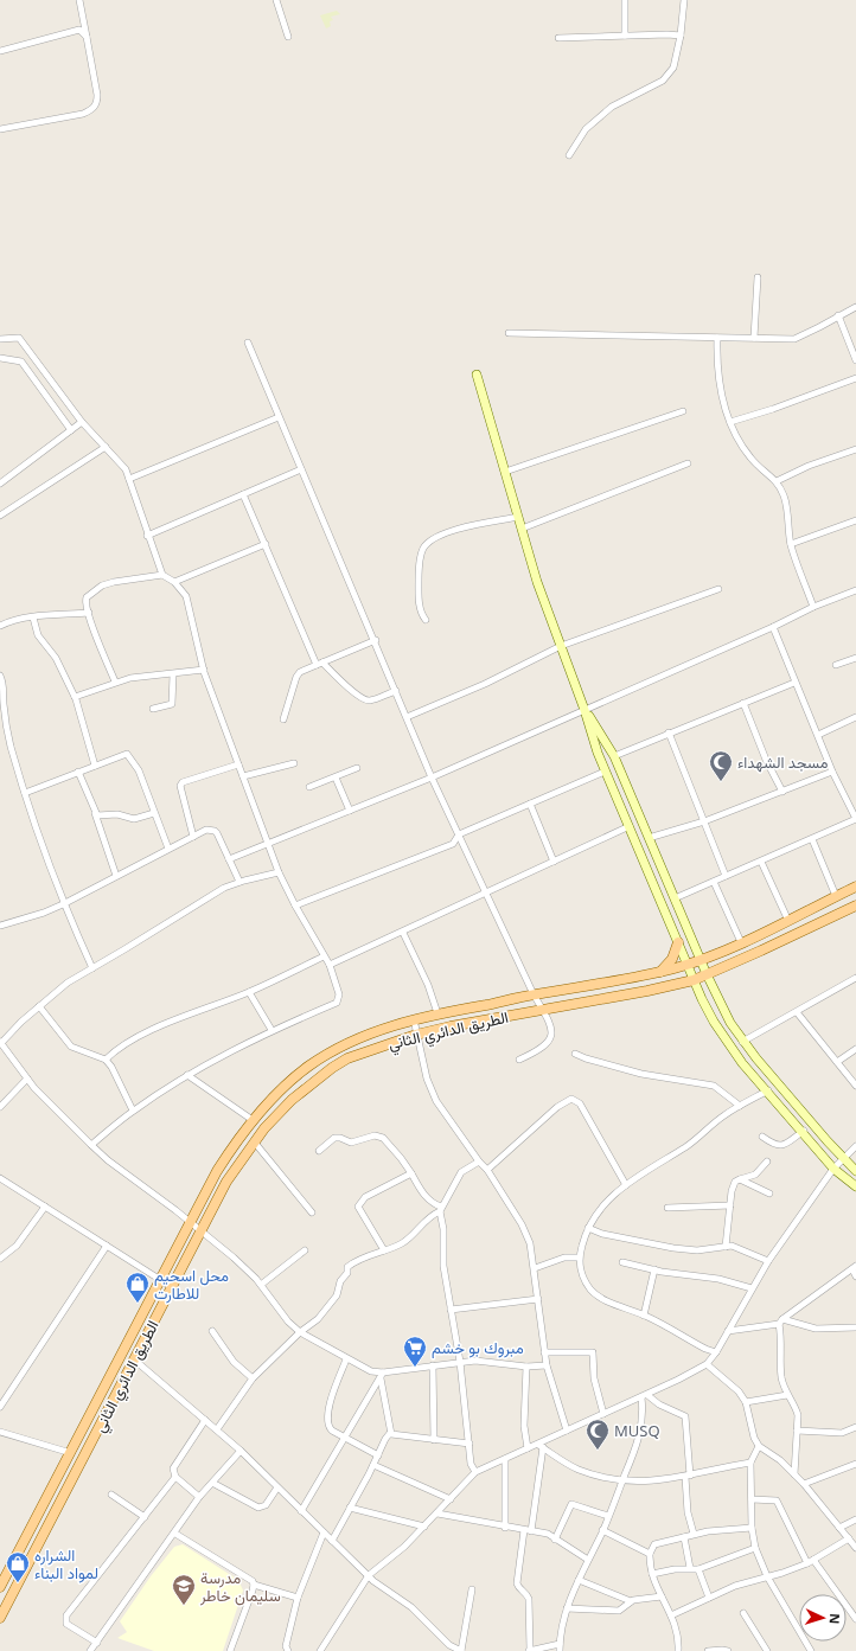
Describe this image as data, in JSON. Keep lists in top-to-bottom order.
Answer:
{
  "streets": {
    "main road": ["الطريق الدائري الثاني"]
  },
  "places": {
    "mosque": ["مسجد الشهداء", "MUSQ"],
    "shop": ["محل اسحيم للاطارت", "الشراره لمواد البناء"],
    "supermarket": ["مبروك بو خشم"],
    "school or university": ["مدرسة سليمان خاطر"]
  },
  "north": "right"
}
